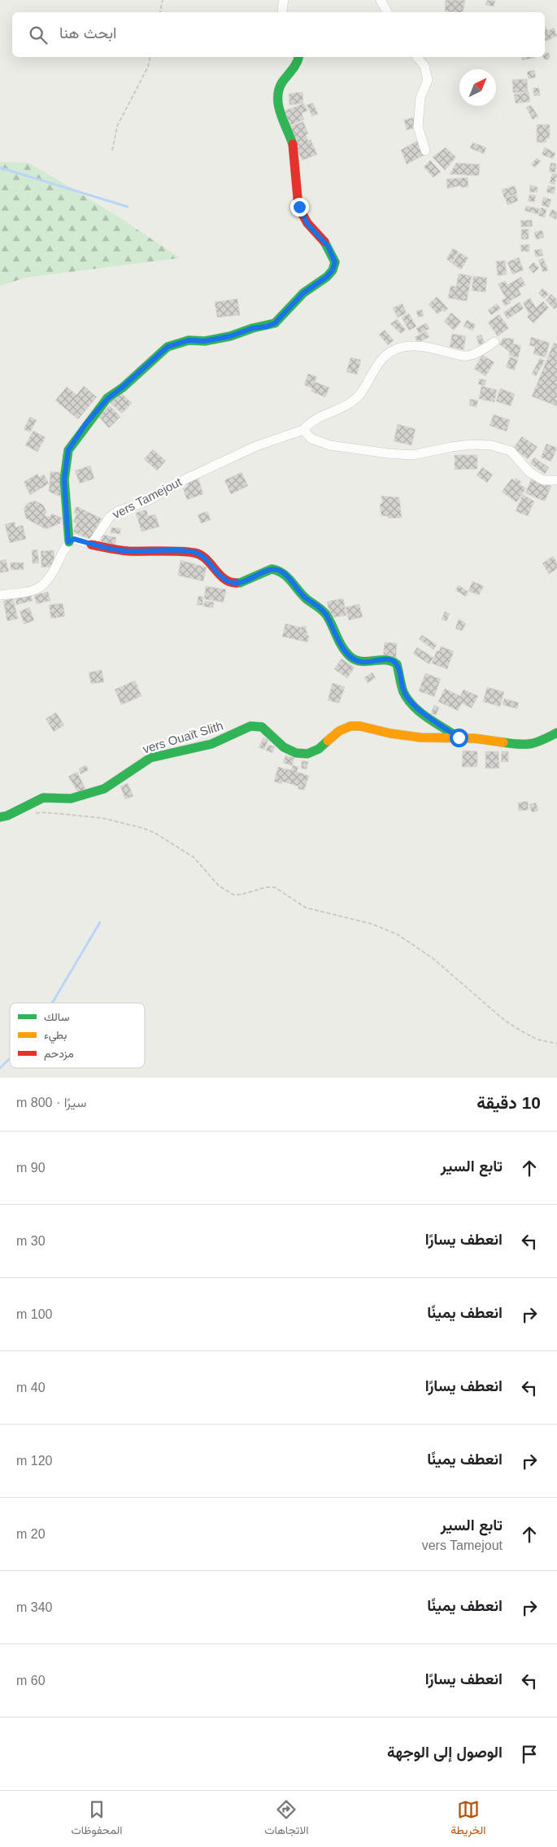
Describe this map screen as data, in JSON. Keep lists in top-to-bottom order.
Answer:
{
  "streets": {
    "street": ["vers Tamejout", "vers Ouaït Slith"]
  },
  "legend": ["سالك", "بطيء", "مزدحم"],
  "north": "top right",
  "page": {
    "search": "ابحث هنا",
    "heading": ["10 دقيقة", "سيرًا · 800 m"],
    "list": [
      ["تابع السير", "90 m"],
      ["انعطف يسارًا", "30 m"],
      ["انعطف يمينًا", "100 m"],
      ["انعطف يسارًا", "40 m"],
      ["انعطف يمينًا", "120 m"],
      ["تابع السير", "vers Tamejout", "20 m"],
      ["انعطف يمينًا", "340 m"],
      ["انعطف يسارًا", "60 m"],
      "الوصول إلى الوجهة"
    ],
    "nav": ["الخريطة", "الاتجاهات", "المحفوظات"]
  }
}
